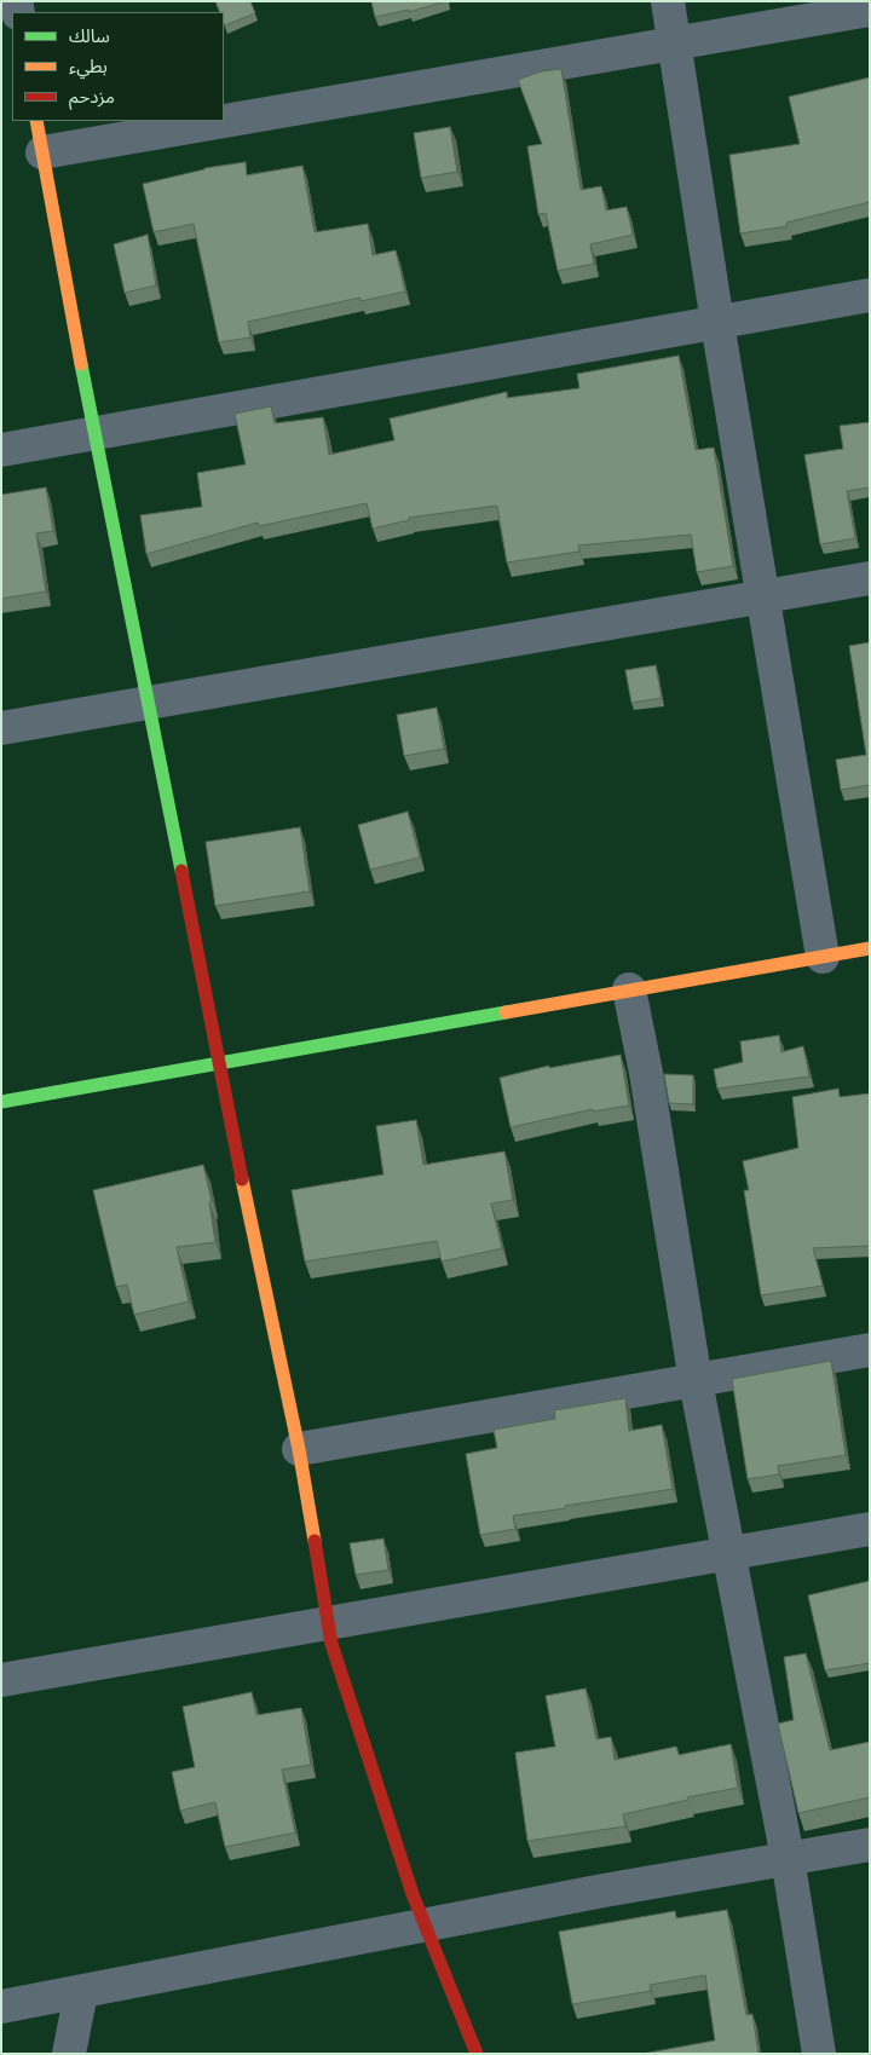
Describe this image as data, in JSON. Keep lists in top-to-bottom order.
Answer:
{
  "legend": ["سالك", "بطيء", "مزدحم"]
}
